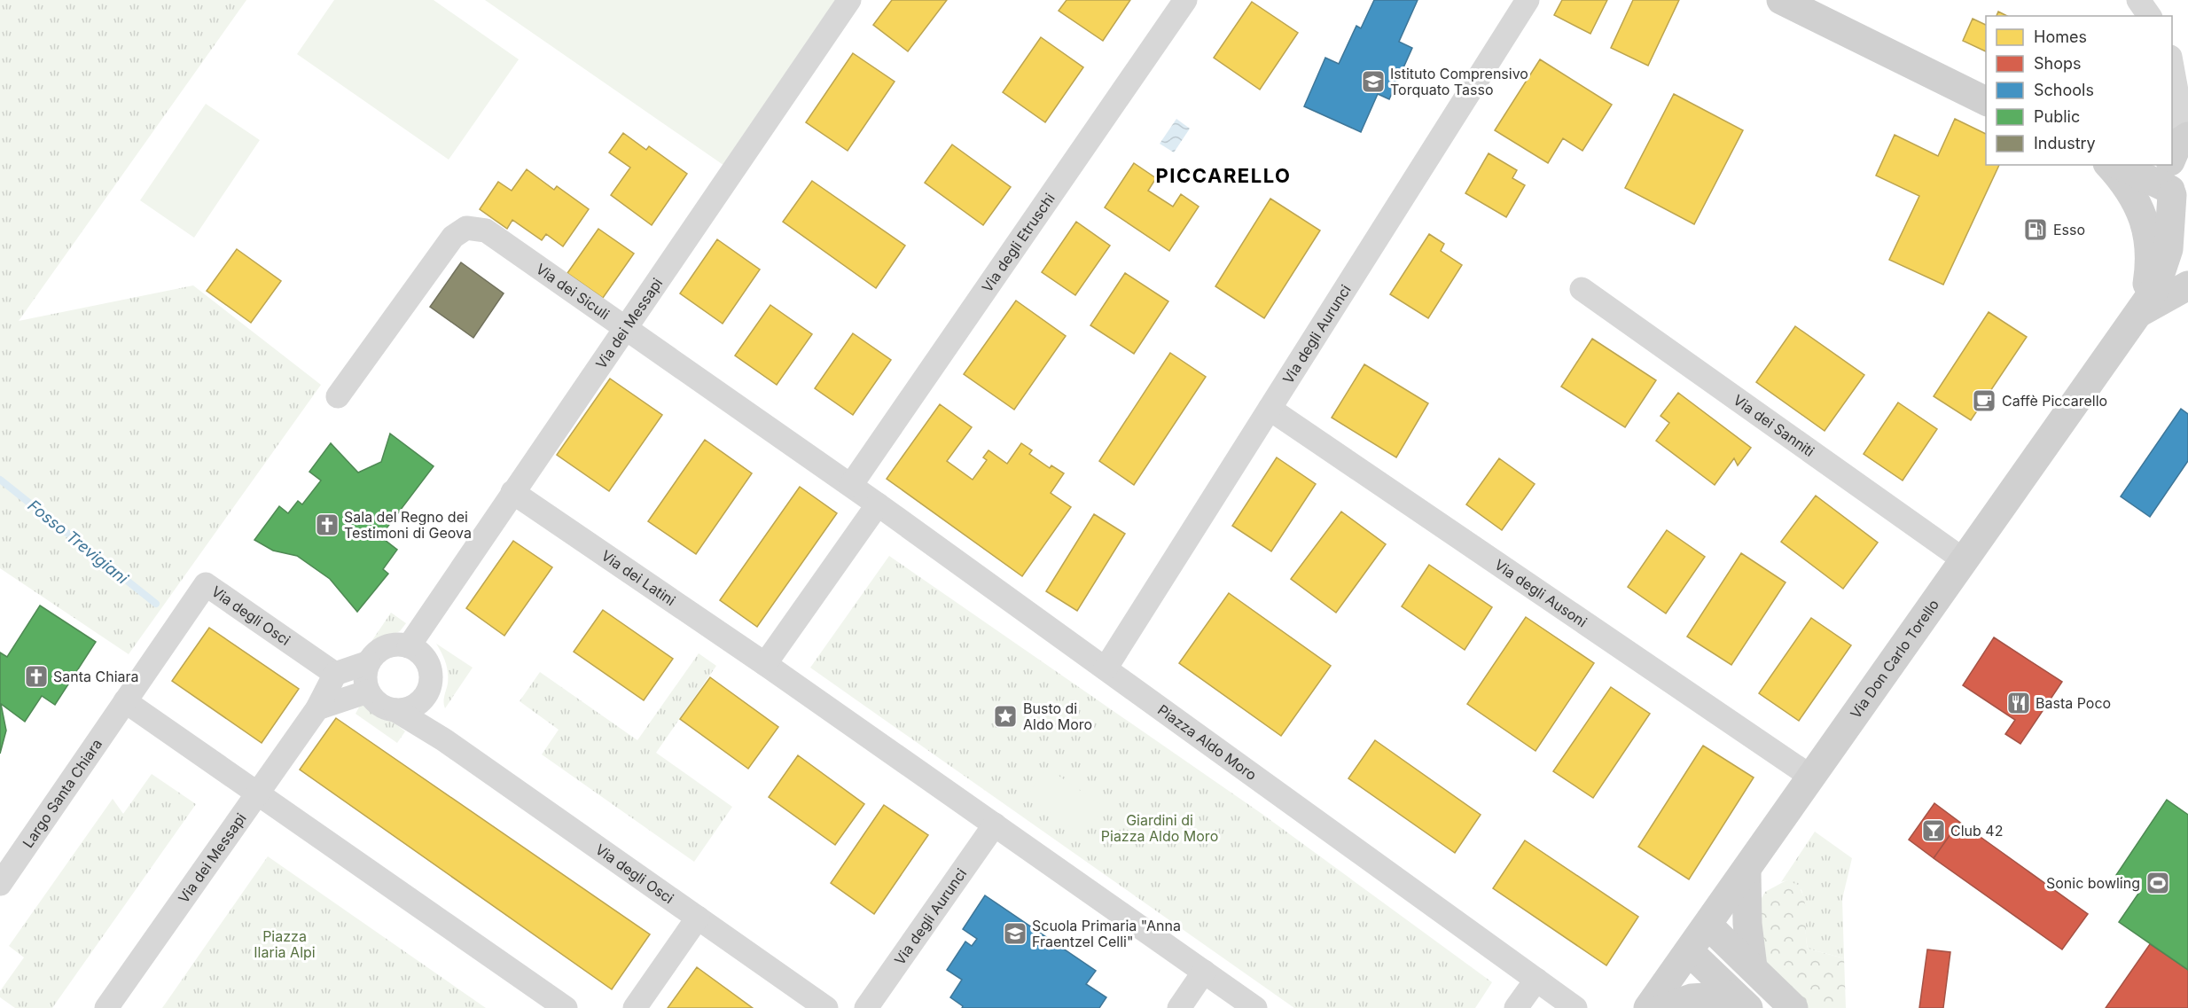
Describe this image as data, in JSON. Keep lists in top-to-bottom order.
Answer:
{
  "streets": {
    "main road": ["Via Don Carlo Torello"],
    "street": [
      "Via degli Etruschi",
      "Via dei Siculi",
      "Via dei Messapi",
      "Via degli Aurunci",
      "Via dei Sanniti",
      "Via dei Latini",
      "Via degli Ausoni",
      "Via degli Osci",
      "Piazza Aldo Moro",
      "Largo Santa Chiara"
    ]
  },
  "crossings": [
    ["Via degli Etruschi", "Via dei Siculi"],
    ["Via degli Etruschi", "Piazza Aldo Moro"],
    ["Via dei Siculi", "Via dei Messapi"],
    ["Via dei Siculi", "Piazza Aldo Moro"],
    ["Via dei Messapi", "Via dei Latini"],
    ["Via dei Messapi", "Via degli Osci"],
    ["Via degli Aurunci", "Via degli Ausoni"],
    ["Via degli Aurunci", "Piazza Aldo Moro"],
    ["Via dei Sanniti", "Via Don Carlo Torello"],
    ["Via degli Ausoni", "Via Don Carlo Torello"],
    ["Via degli Osci", "Largo Santa Chiara"]
  ],
  "districts": ["PICCARELLO"],
  "water": ["Fosso Trevigiani"],
  "parks": ["Giardini di Piazza Aldo Moro", "Piazza Ilaria Alpi"],
  "places": {
    "school or university": ["Istituto Comprensivo Torquato Tasso", "Scuola Primaria \"Anna Fraentzel Celli\""],
    "fuel station": ["Esso"],
    "cafe": ["Caffè Piccarello"],
    "church": ["Sala del Regno dei Testimoni di Geova", "Santa Chiara"],
    "restaurant": ["Basta Poco"],
    "place": ["Busto di Aldo Moro"],
    "bar": ["Club 42"],
    "sports": ["Sonic bowling"]
  },
  "legend": [
    "Homes",
    "Shops",
    "Schools",
    "Public",
    "Industry"
  ]
}
